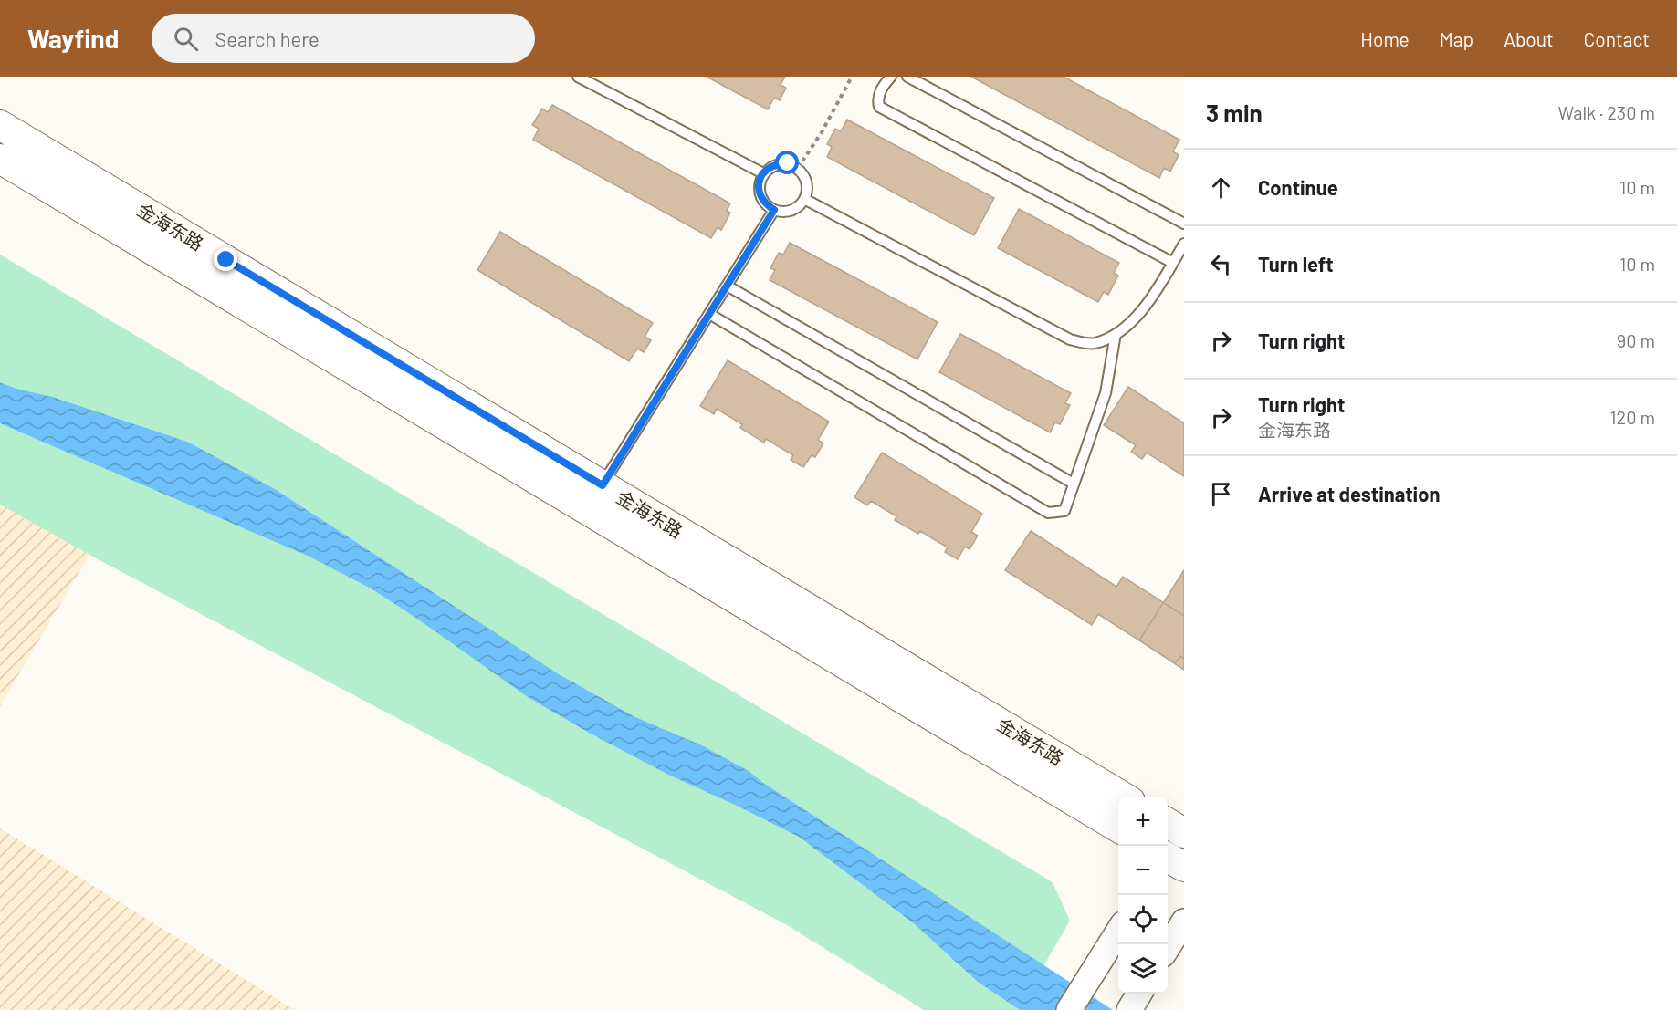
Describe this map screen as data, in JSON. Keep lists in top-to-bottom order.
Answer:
{
  "streets": {
    "main road": ["金海东路"]
  },
  "page": {
    "header": "Wayfind",
    "search": "Search here",
    "nav": [
      "Home",
      "Map",
      "About",
      "Contact"
    ],
    "heading": ["3 min", "Walk · 230 m"],
    "list": [
      ["Continue", "10 m"],
      ["Turn left", "10 m"],
      ["Turn right", "90 m"],
      ["Turn right", "金海东路", "120 m"],
      "Arrive at destination"
    ],
    "map_buttons": ["+", "−"]
  }
}
